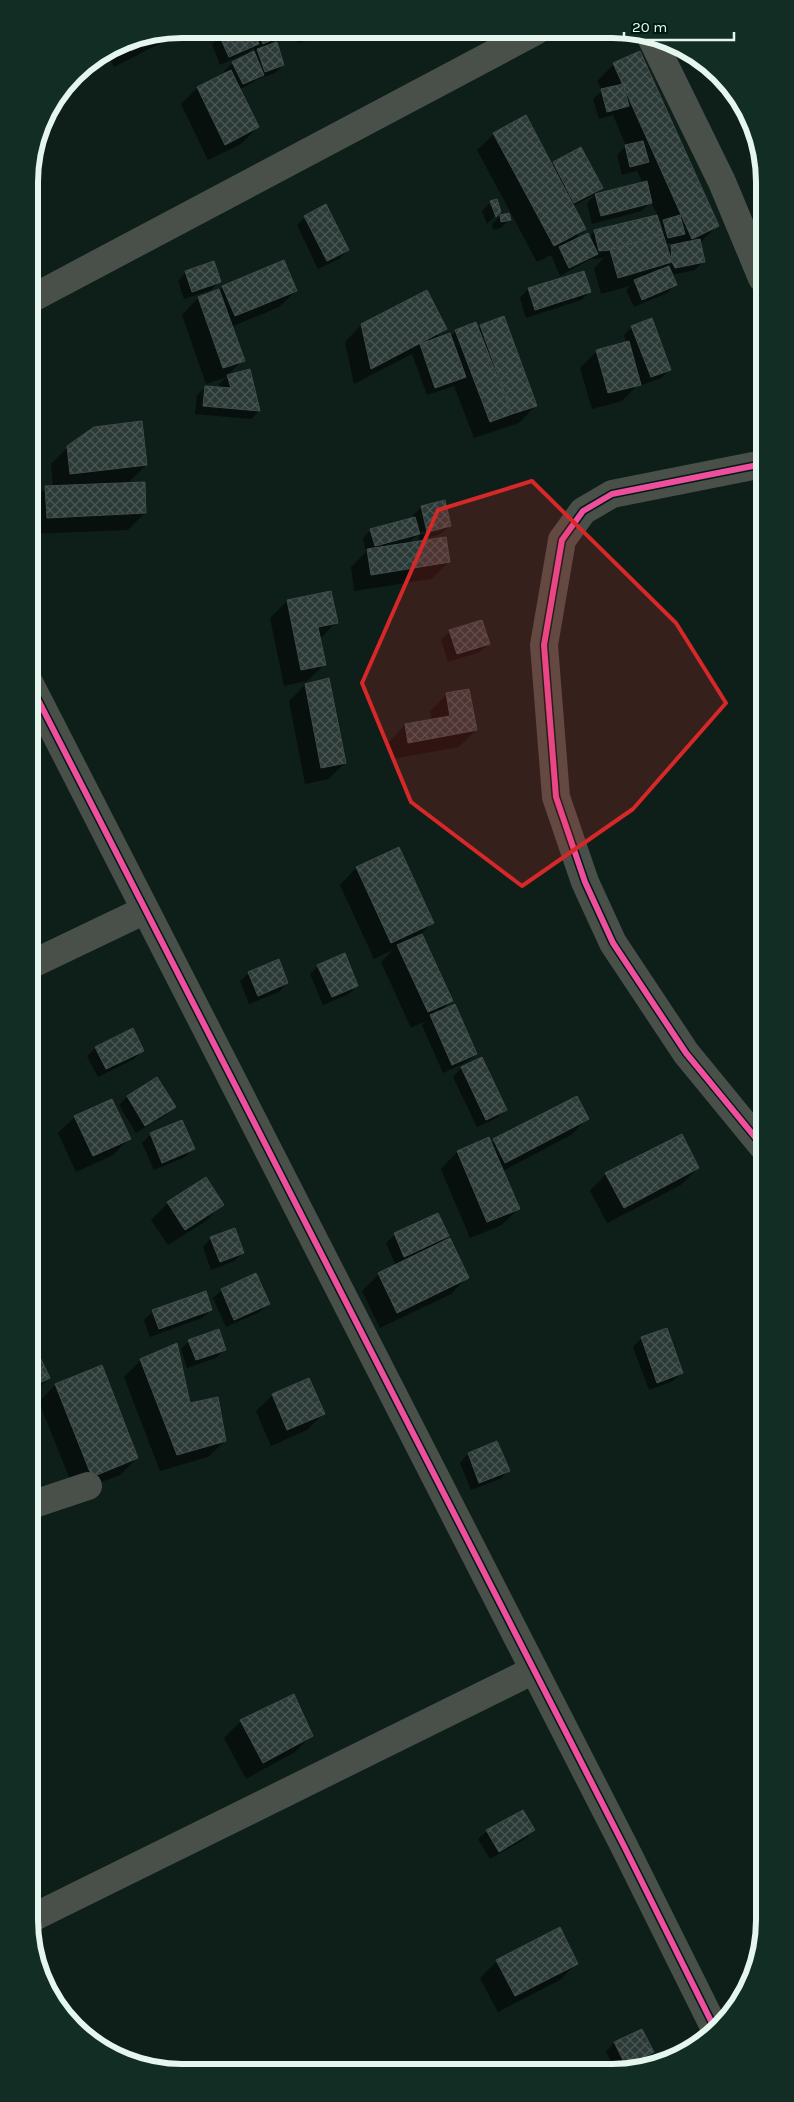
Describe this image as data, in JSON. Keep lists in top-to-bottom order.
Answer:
{
  "scale_bar": "20 m"
}
